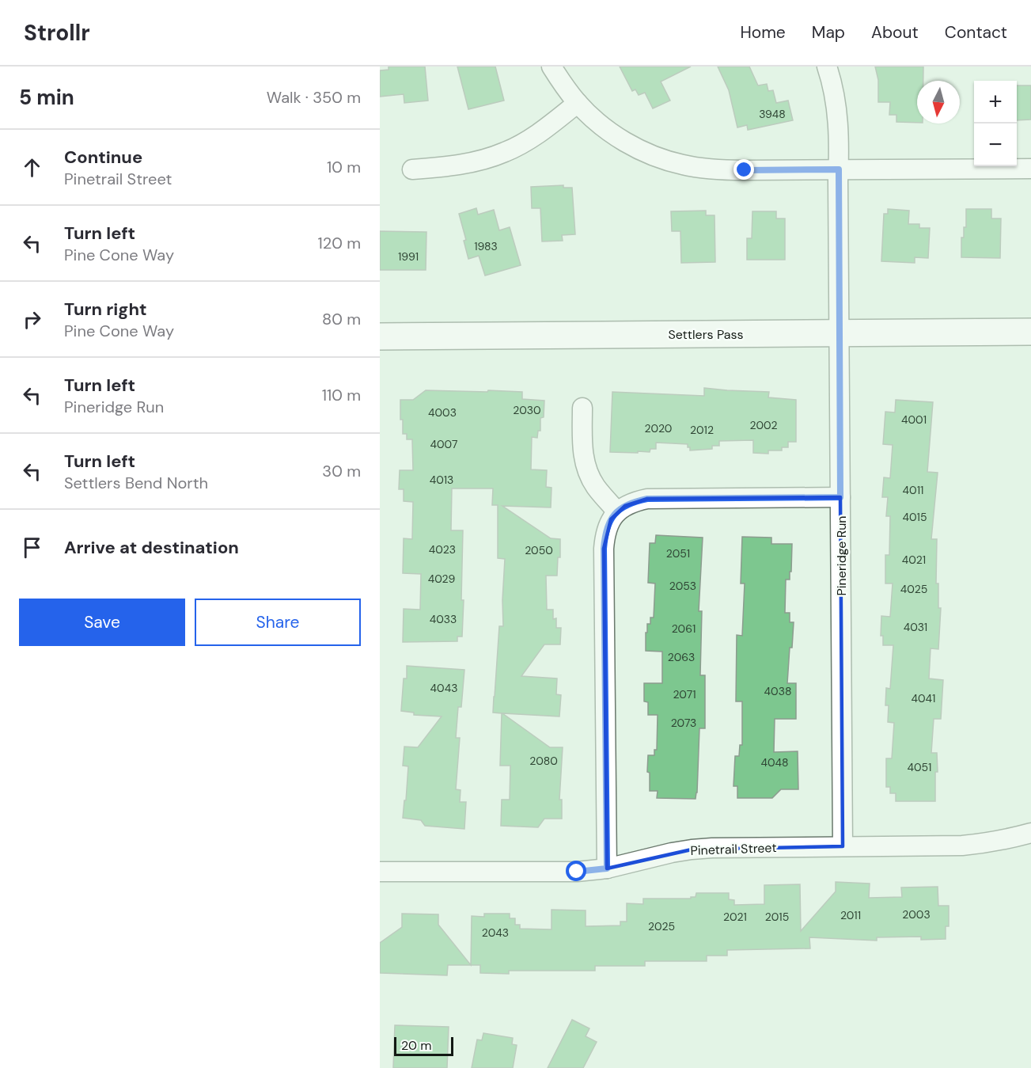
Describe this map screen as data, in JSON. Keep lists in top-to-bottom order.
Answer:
{
  "streets": {
    "street": ["Settlers Pass", "Pineridge Run", "Pinetrail Street"]
  },
  "crossings": [
    ["Settlers Pass", "Pineridge Run"],
    ["Pineridge Run", "Pinetrail Street"]
  ],
  "house_numbers": [
    "3948",
    "1983",
    "1991",
    "2030",
    "4003",
    "4001",
    "2002",
    "2020",
    "2012",
    "4007",
    "4013",
    "4011",
    "4015",
    "4023",
    "2050",
    "2051",
    "4021",
    "4029",
    "2053",
    "4025",
    "4033",
    "4031",
    "2061",
    "2063",
    "4043",
    "4038",
    "2071",
    "4041",
    "2073",
    "2080",
    "4048",
    "4051",
    "2003",
    "2011",
    "2021",
    "2015",
    "2025",
    "2043"
  ],
  "scale_bar": "20 m",
  "north": "bottom",
  "page": {
    "header": "Strollr",
    "nav": [
      "Home",
      "Map",
      "About",
      "Contact"
    ],
    "heading": ["5 min", "Walk · 350 m"],
    "map_buttons": ["+", "−"],
    "list": [
      ["Continue", "Pinetrail Street", "10 m"],
      ["Turn left", "Pine Cone Way", "120 m"],
      ["Turn right", "Pine Cone Way", "80 m"],
      ["Turn left", "Pineridge Run", "110 m"],
      ["Turn left", "Settlers Bend North", "30 m"],
      "Arrive at destination"
    ],
    "buttons": ["Save", "Share"],
    "scale": "20 m"
  }
}
